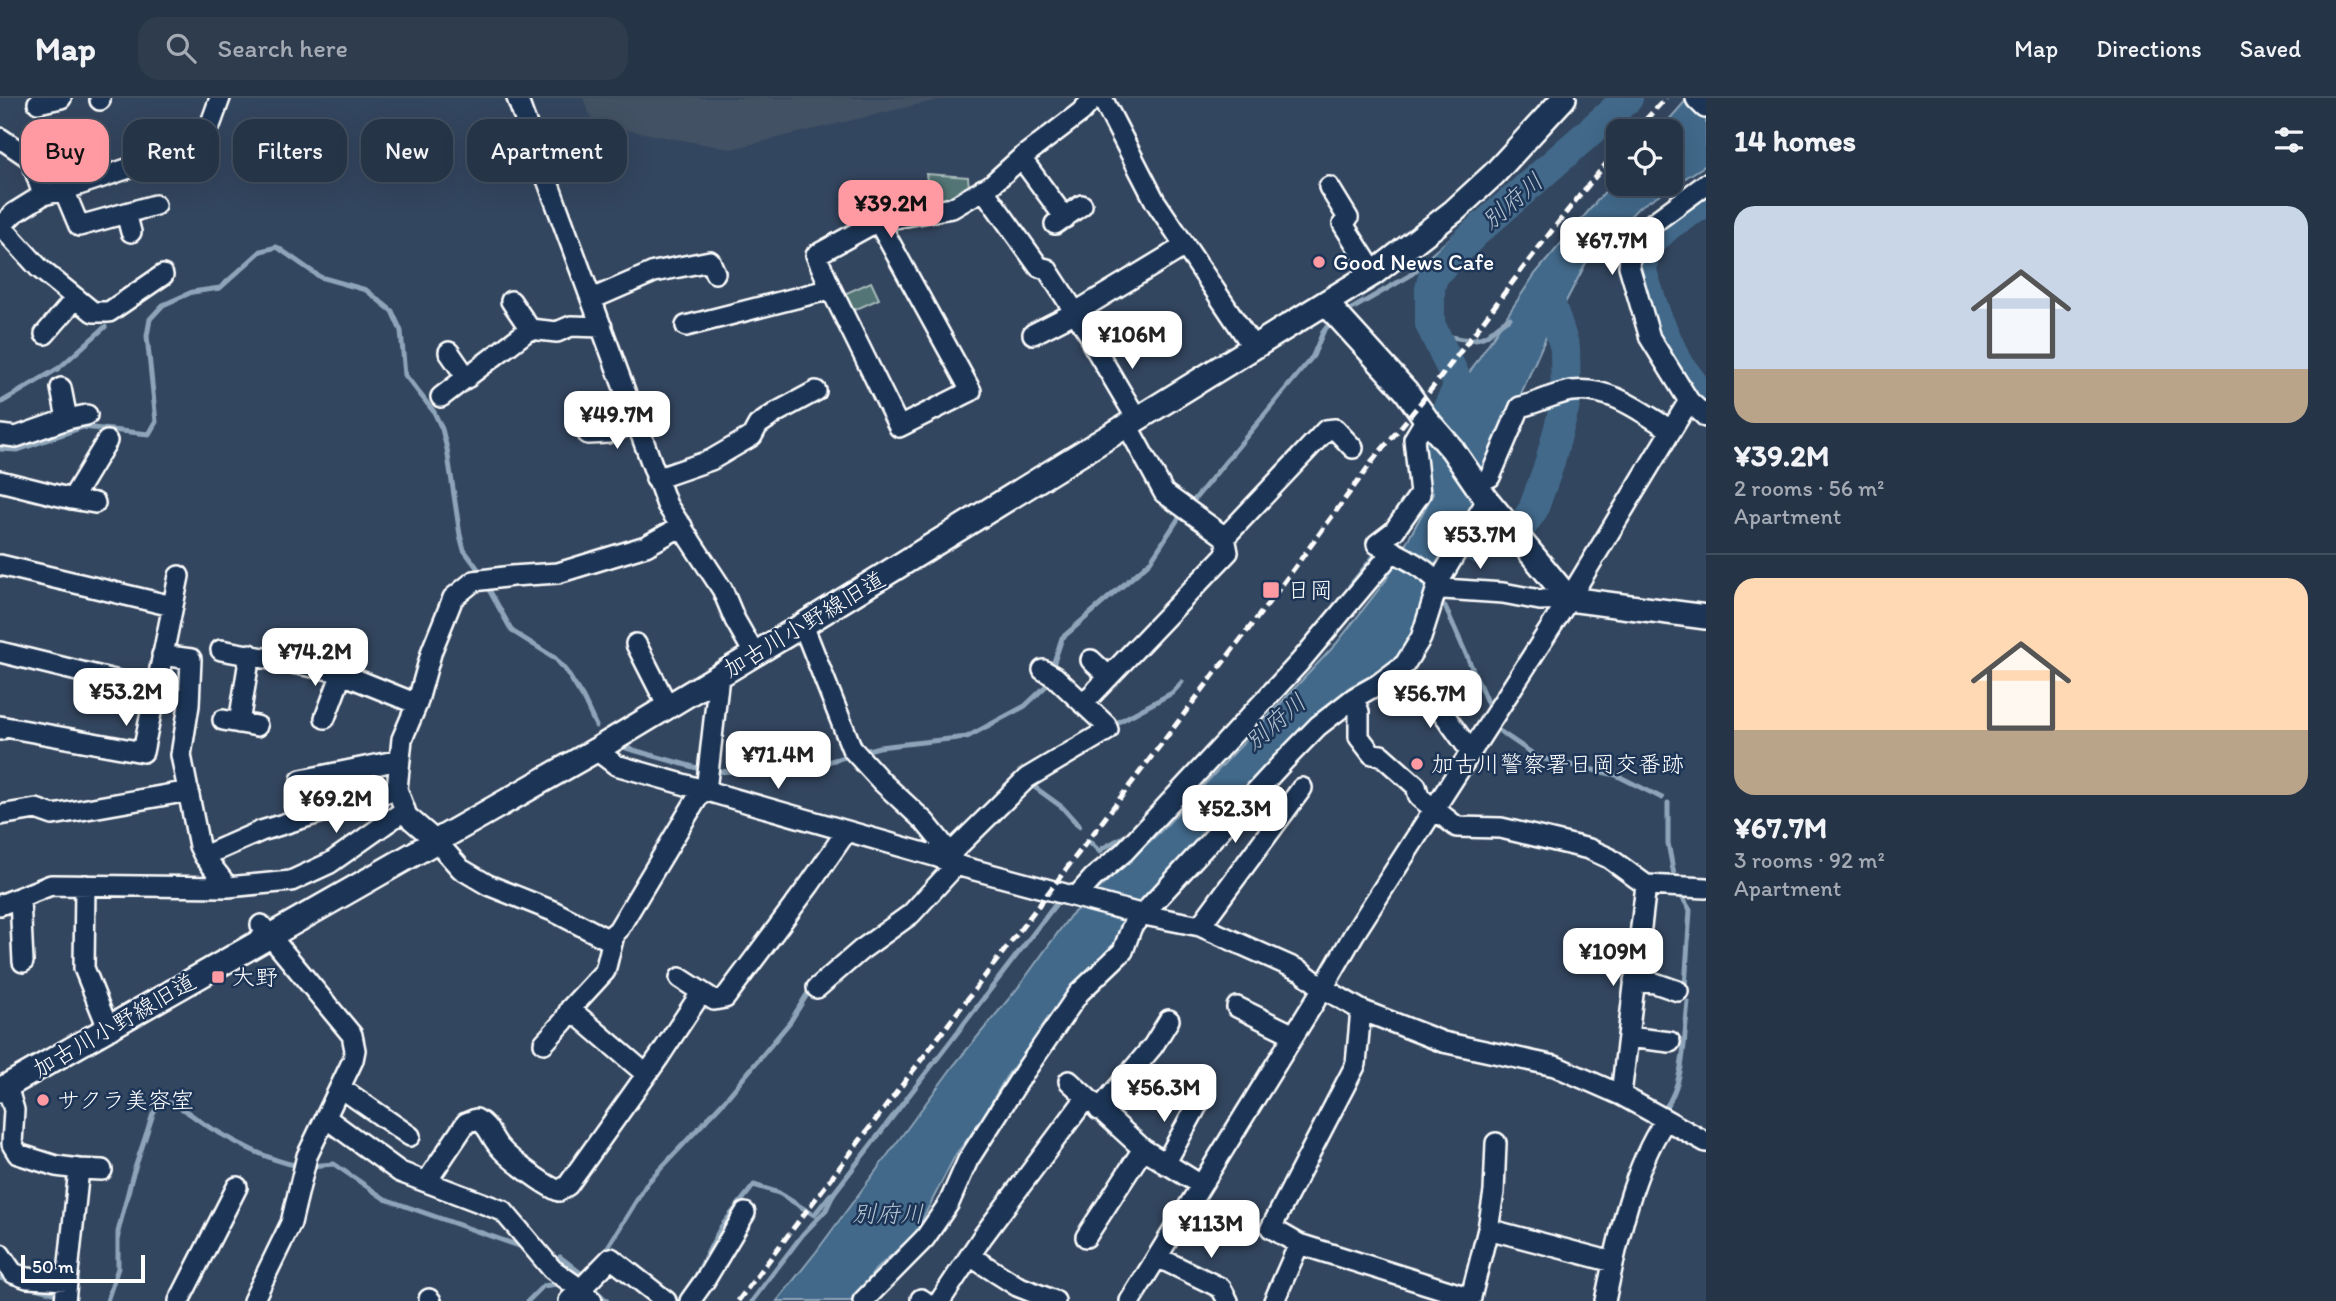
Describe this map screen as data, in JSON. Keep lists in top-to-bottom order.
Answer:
{
  "streets": {
    "street": ["加古川小野線旧道"]
  },
  "water": ["別府川"],
  "places": {
    "other": ["Good News Cafe", "加古川警察署日岡交番跡", "サクラ美容室"],
    "transit": ["日岡", "大野"]
  },
  "scale_bar": "50 m",
  "page": {
    "header": "Map",
    "search": "Search here",
    "nav": ["Map", "Directions", "Saved"],
    "heading": "14 homes",
    "chip": [
      "Buy",
      "Rent",
      "Filters",
      "New",
      "Apartment"
    ],
    "price": [
      "¥39.2M",
      "¥67.7M",
      "¥106M",
      "¥49.7M",
      "¥53.7M",
      "¥74.2M",
      "¥53.2M",
      "¥56.7M",
      "¥71.4M",
      "¥69.2M",
      "¥52.3M",
      "¥109M",
      "¥56.3M",
      "¥113M"
    ],
    "list": [
      {
        "name": "¥39.2M",
        "note": "2 rooms · 56 m² · Apartment"
      },
      {
        "name": "¥67.7M",
        "note": "3 rooms · 92 m² · Apartment"
      }
    ],
    "scale": "50 m"
  }
}
